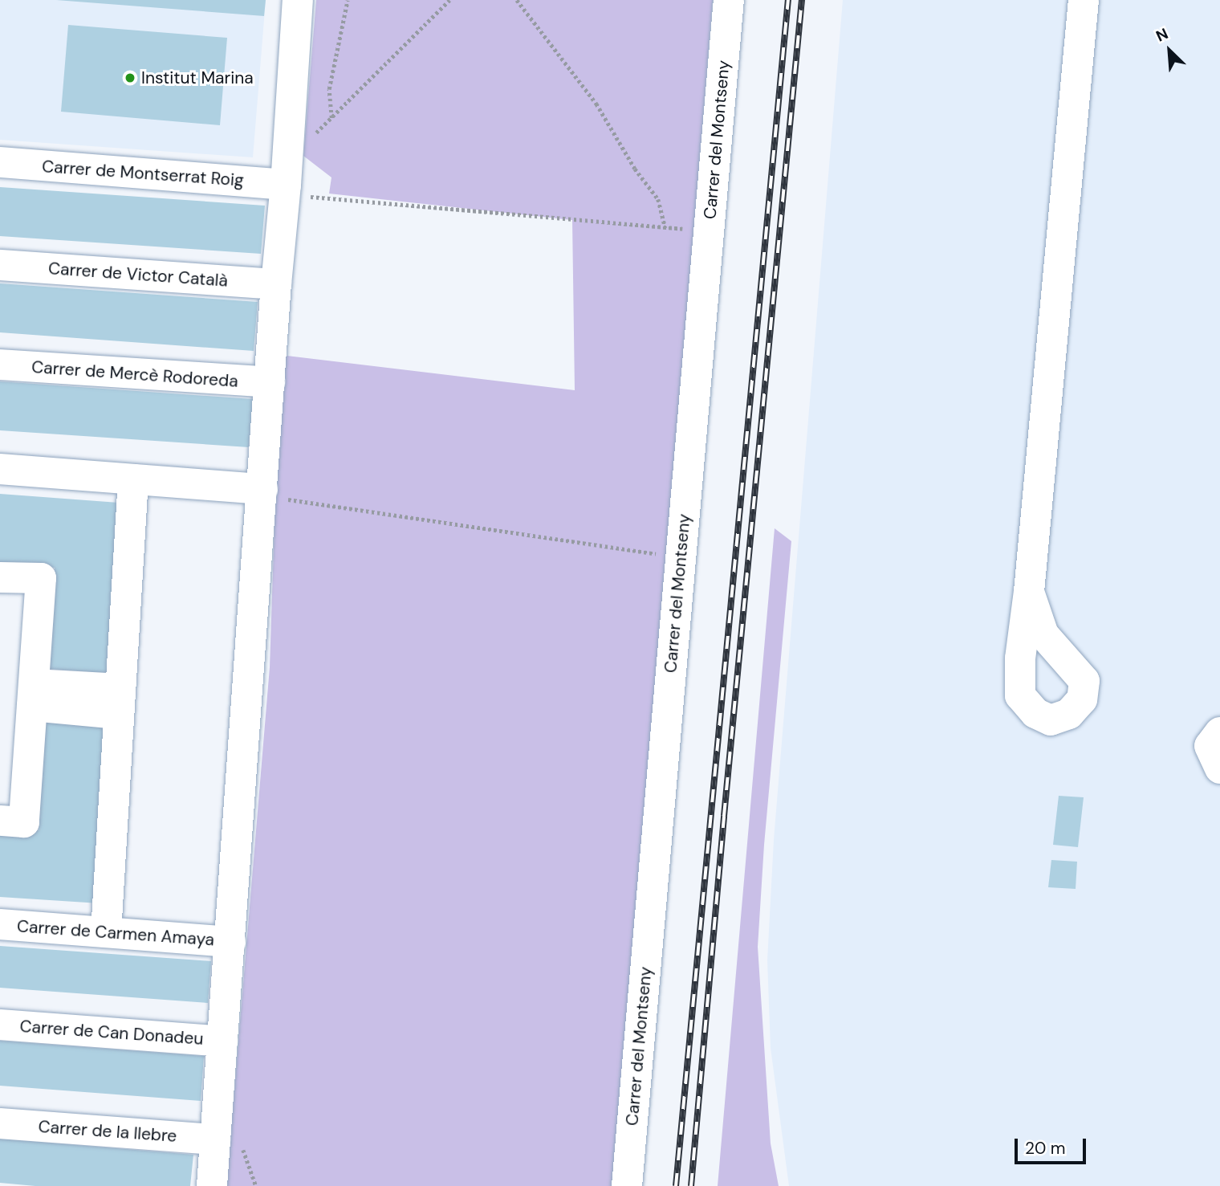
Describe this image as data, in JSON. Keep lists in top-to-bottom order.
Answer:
{
  "streets": {
    "street": [
      "Carrer del Montseny",
      "Carrer de Montserrat Roig",
      "Carrer de Victor Català",
      "Carrer de Mercè Rodoreda",
      "Carrer de Carmen Amaya",
      "Carrer de Can Donadeu",
      "Carrer de la llebre"
    ]
  },
  "places": ["Institut Marina"],
  "scale_bar": "20 m",
  "north": "top left"
}
